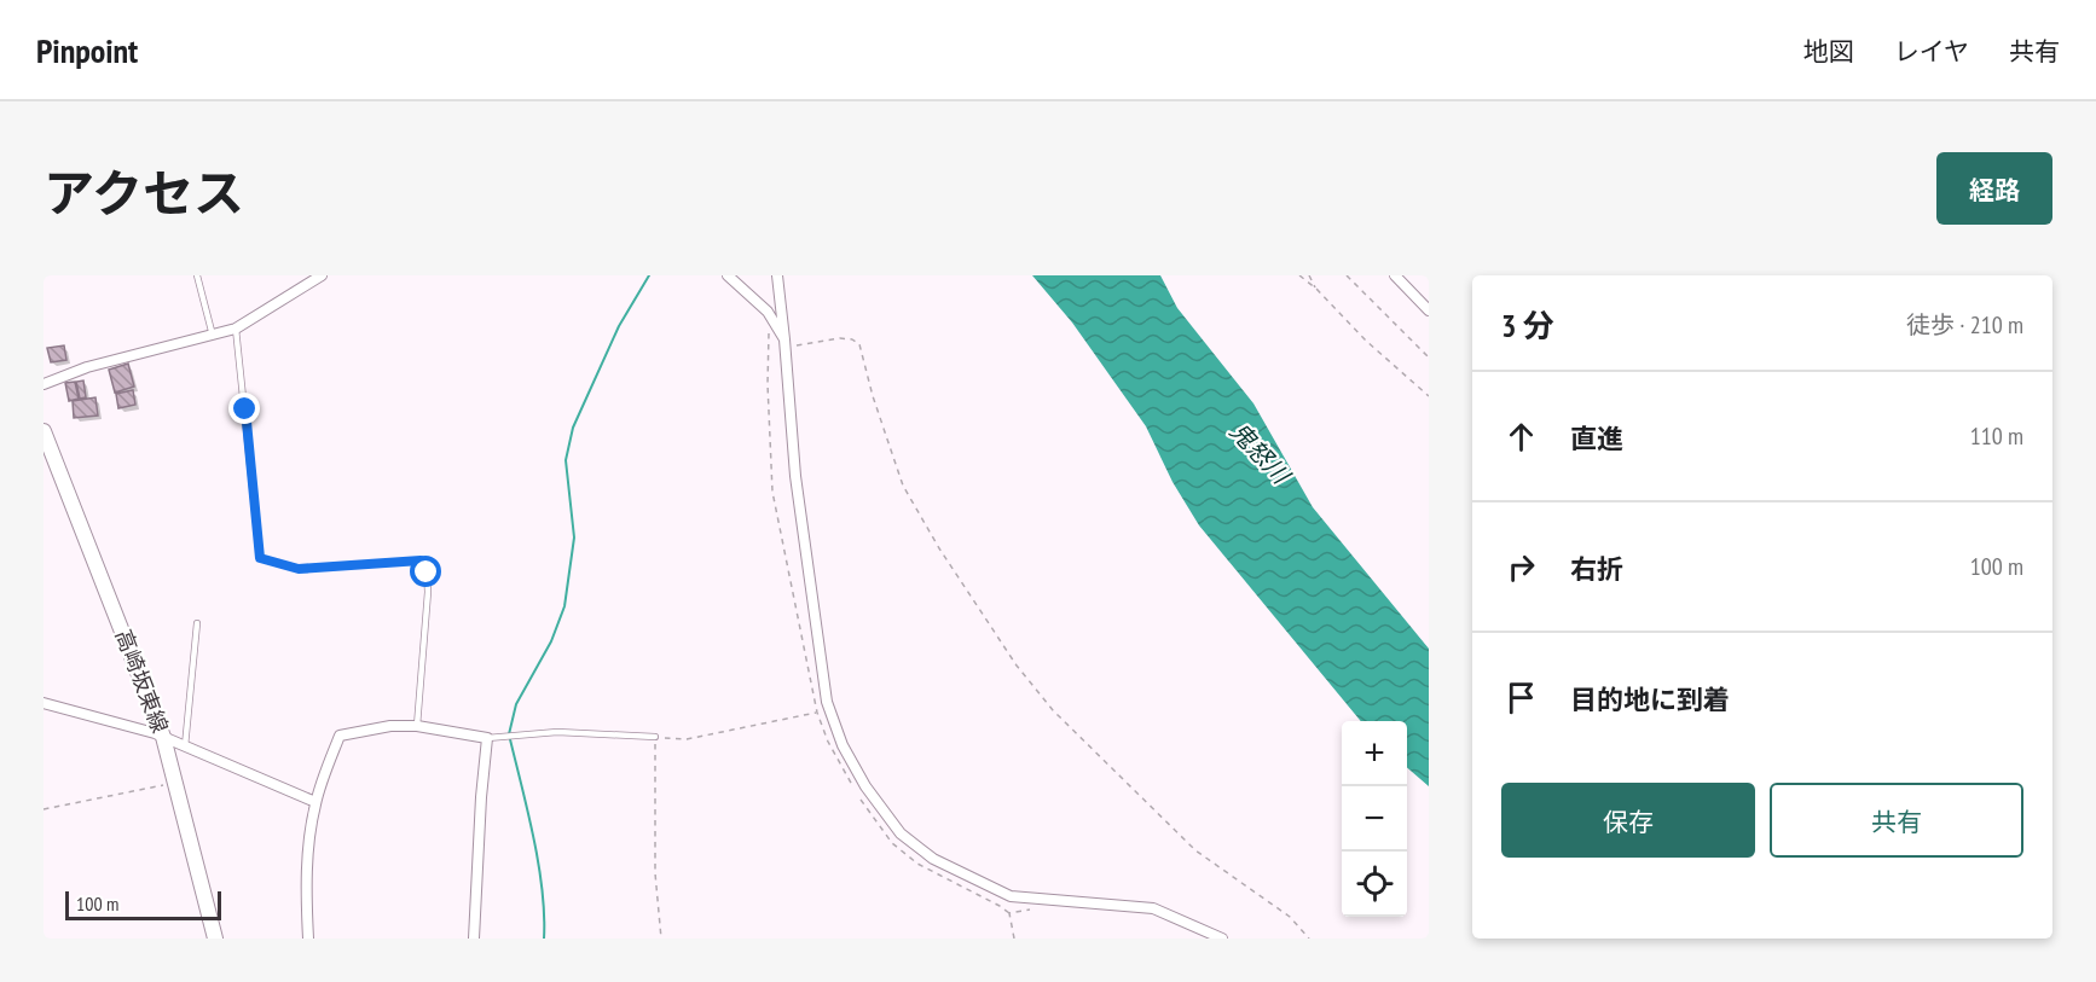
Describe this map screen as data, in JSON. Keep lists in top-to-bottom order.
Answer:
{
  "streets": {
    "main road": ["高崎坂東線"]
  },
  "water": ["鬼怒川"],
  "scale_bar": "100 m",
  "page": {
    "header": "Pinpoint",
    "nav": ["地図", "レイヤ", "共有"],
    "title": "アクセス",
    "buttons": [
      "経路",
      ["保存", "共有"]
    ],
    "heading": ["3 分", "徒歩 · 210 m"],
    "list": [
      ["直進", "110 m"],
      ["右折", "100 m"],
      "目的地に到着"
    ],
    "map_buttons": ["+", "−"],
    "scale": "100 m"
  }
}
